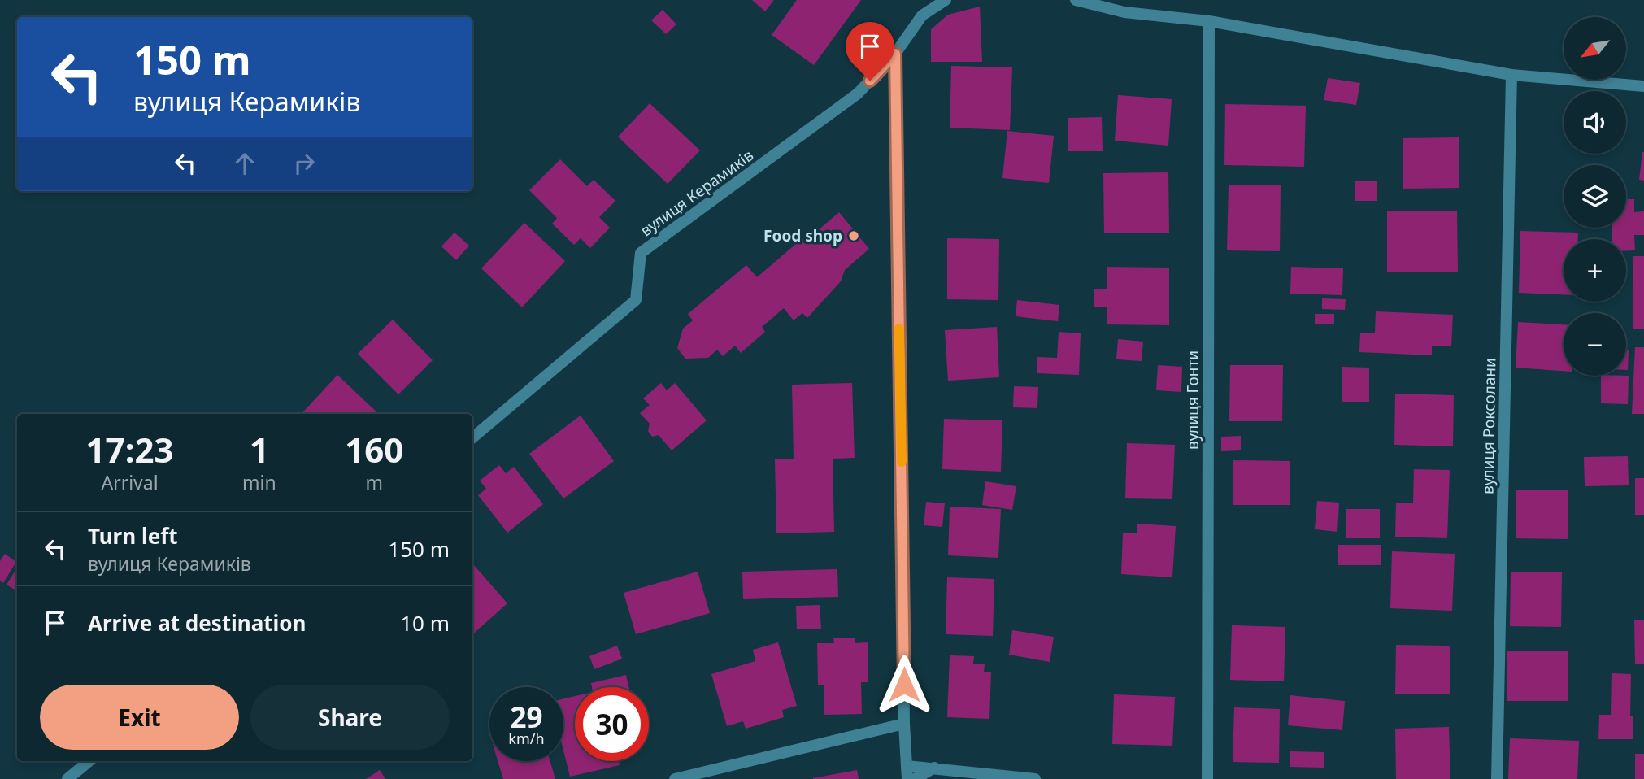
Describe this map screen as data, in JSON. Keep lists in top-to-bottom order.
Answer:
{
  "streets": {
    "street": ["вулиця Керамиків", "вулиця Гонти", "вулиця Роксолани"]
  },
  "places": ["Food shop"],
  "north": "bottom left",
  "page": {
    "map_buttons": ["+", "−"],
    "turn": ["150 m", "вулиця Керамиків"],
    "eta": [
      "17:23",
      "Arrival",
      "1",
      "min",
      "160",
      "m"
    ],
    "list": [
      {
        "name": "Turn left",
        "note": "вулиця Керамиків",
        "value": "150 m"
      },
      {
        "name": "Arrive at destination",
        "value": "10 m"
      }
    ],
    "buttons": ["Exit", "Share"],
    "speed": "29 km/h",
    "limit": "30"
  }
}
